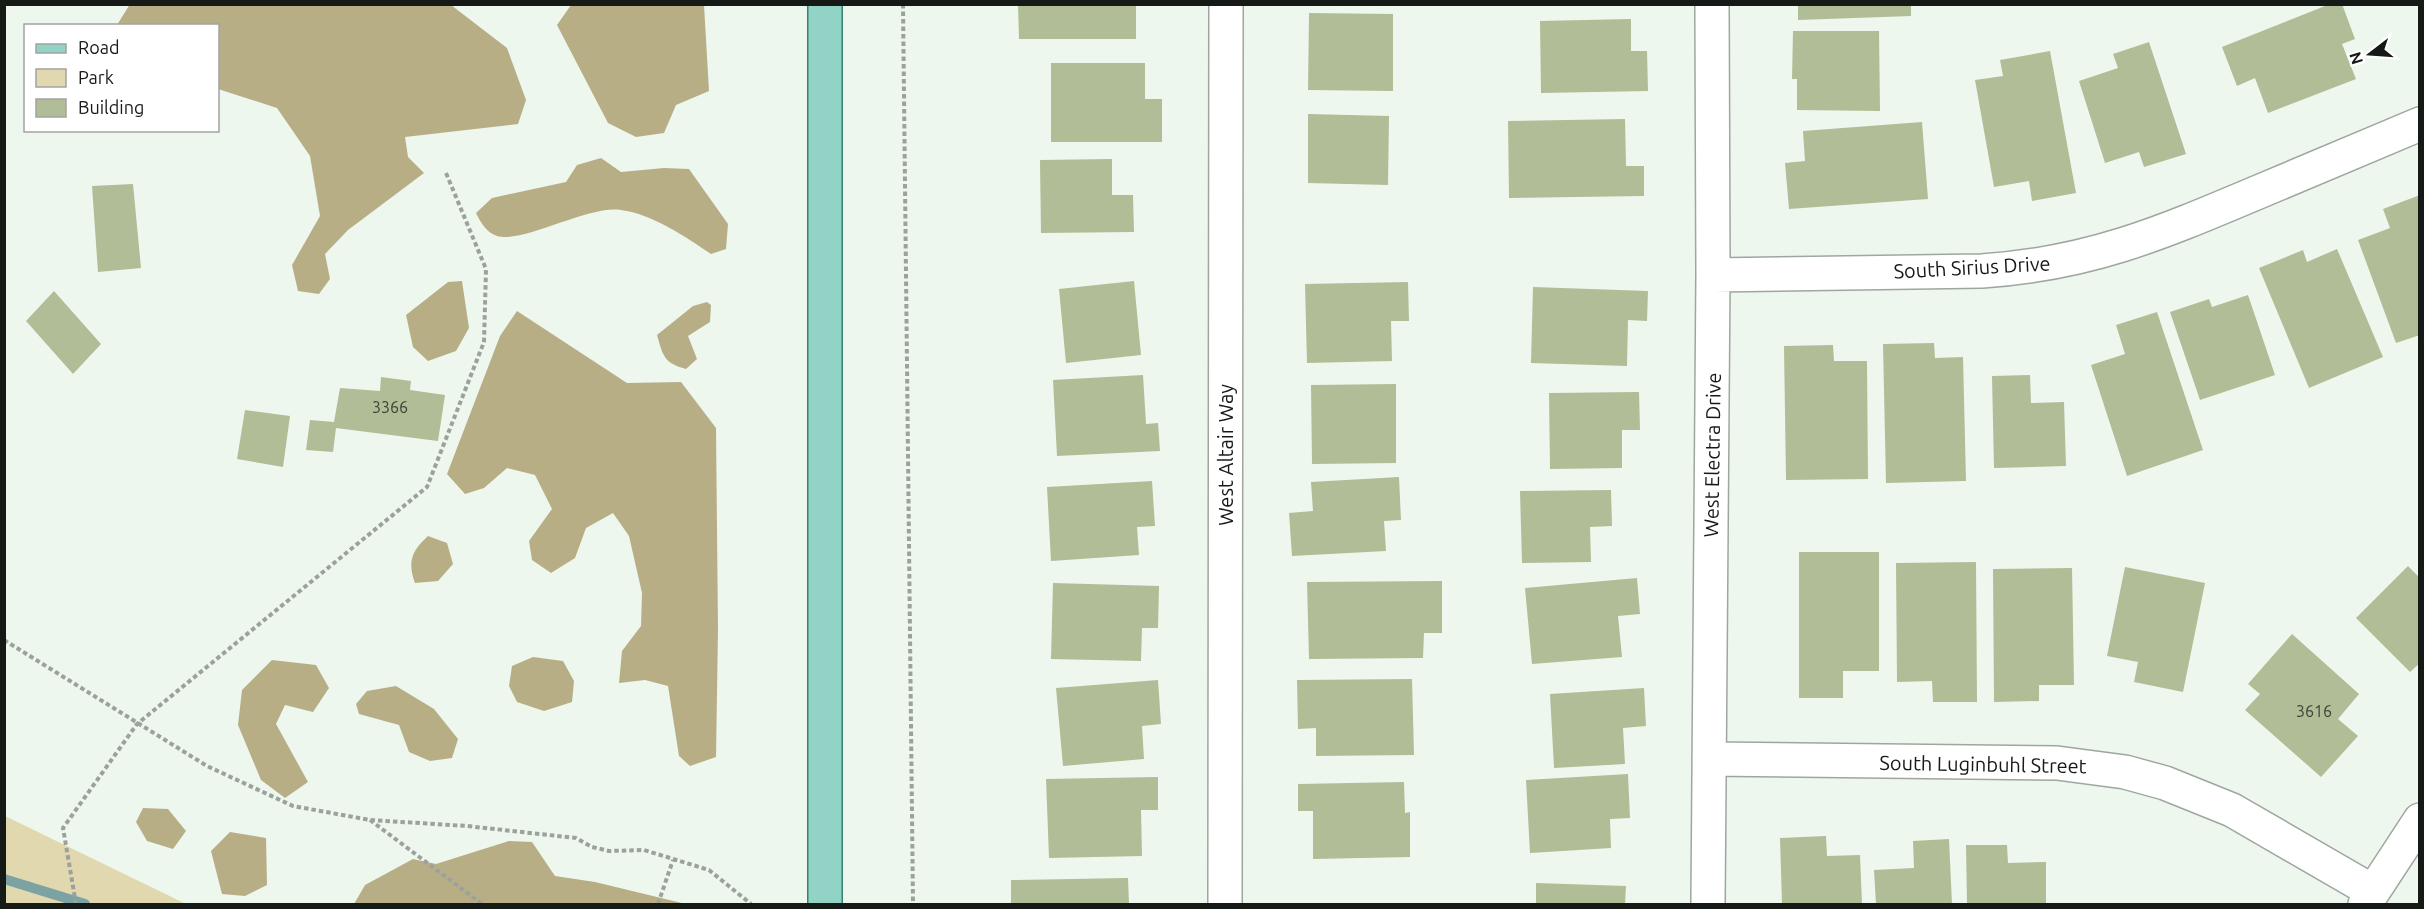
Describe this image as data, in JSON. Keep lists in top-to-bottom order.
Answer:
{
  "streets": {
    "street": [
      "South Sirius Drive",
      "West Altair Way",
      "West Electra Drive",
      "South Luginbuhl Street"
    ]
  },
  "crossings": [
    ["South Sirius Drive", "West Electra Drive"],
    ["West Electra Drive", "South Luginbuhl Street"]
  ],
  "house_numbers": ["3366", "3616"],
  "legend": ["Road", "Park", "Building"],
  "north": "left"
}
